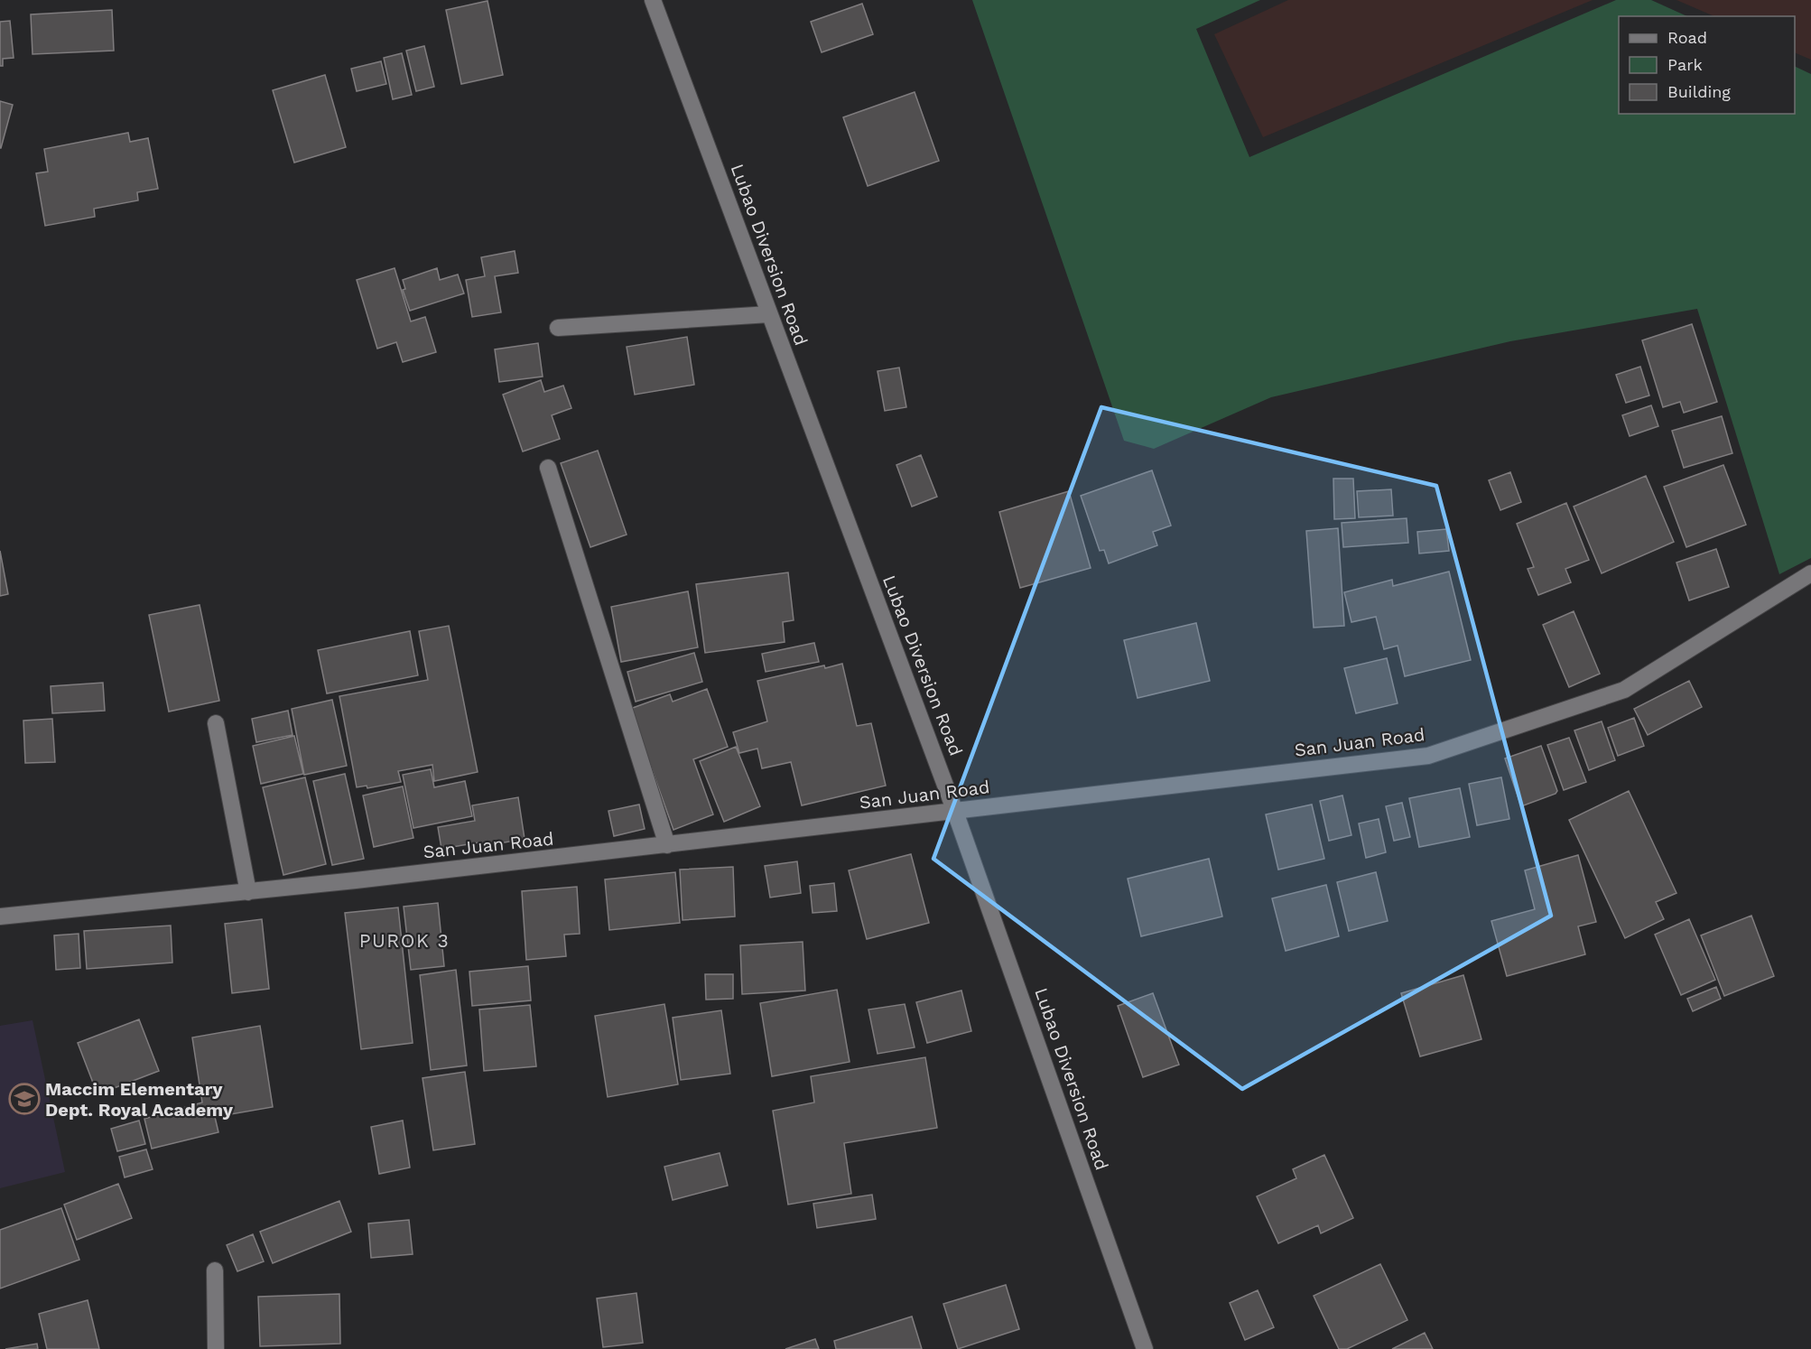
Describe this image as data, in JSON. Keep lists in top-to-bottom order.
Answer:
{
  "streets": {
    "street": ["Lubao Diversion Road", "San Juan Road"]
  },
  "crossings": [
    ["Lubao Diversion Road", "San Juan Road"]
  ],
  "districts": ["PUROK 3"],
  "places": {
    "school or university": ["Maccim Elementary Dept. Royal Academy"]
  },
  "legend": ["Road", "Park", "Building"]
}
